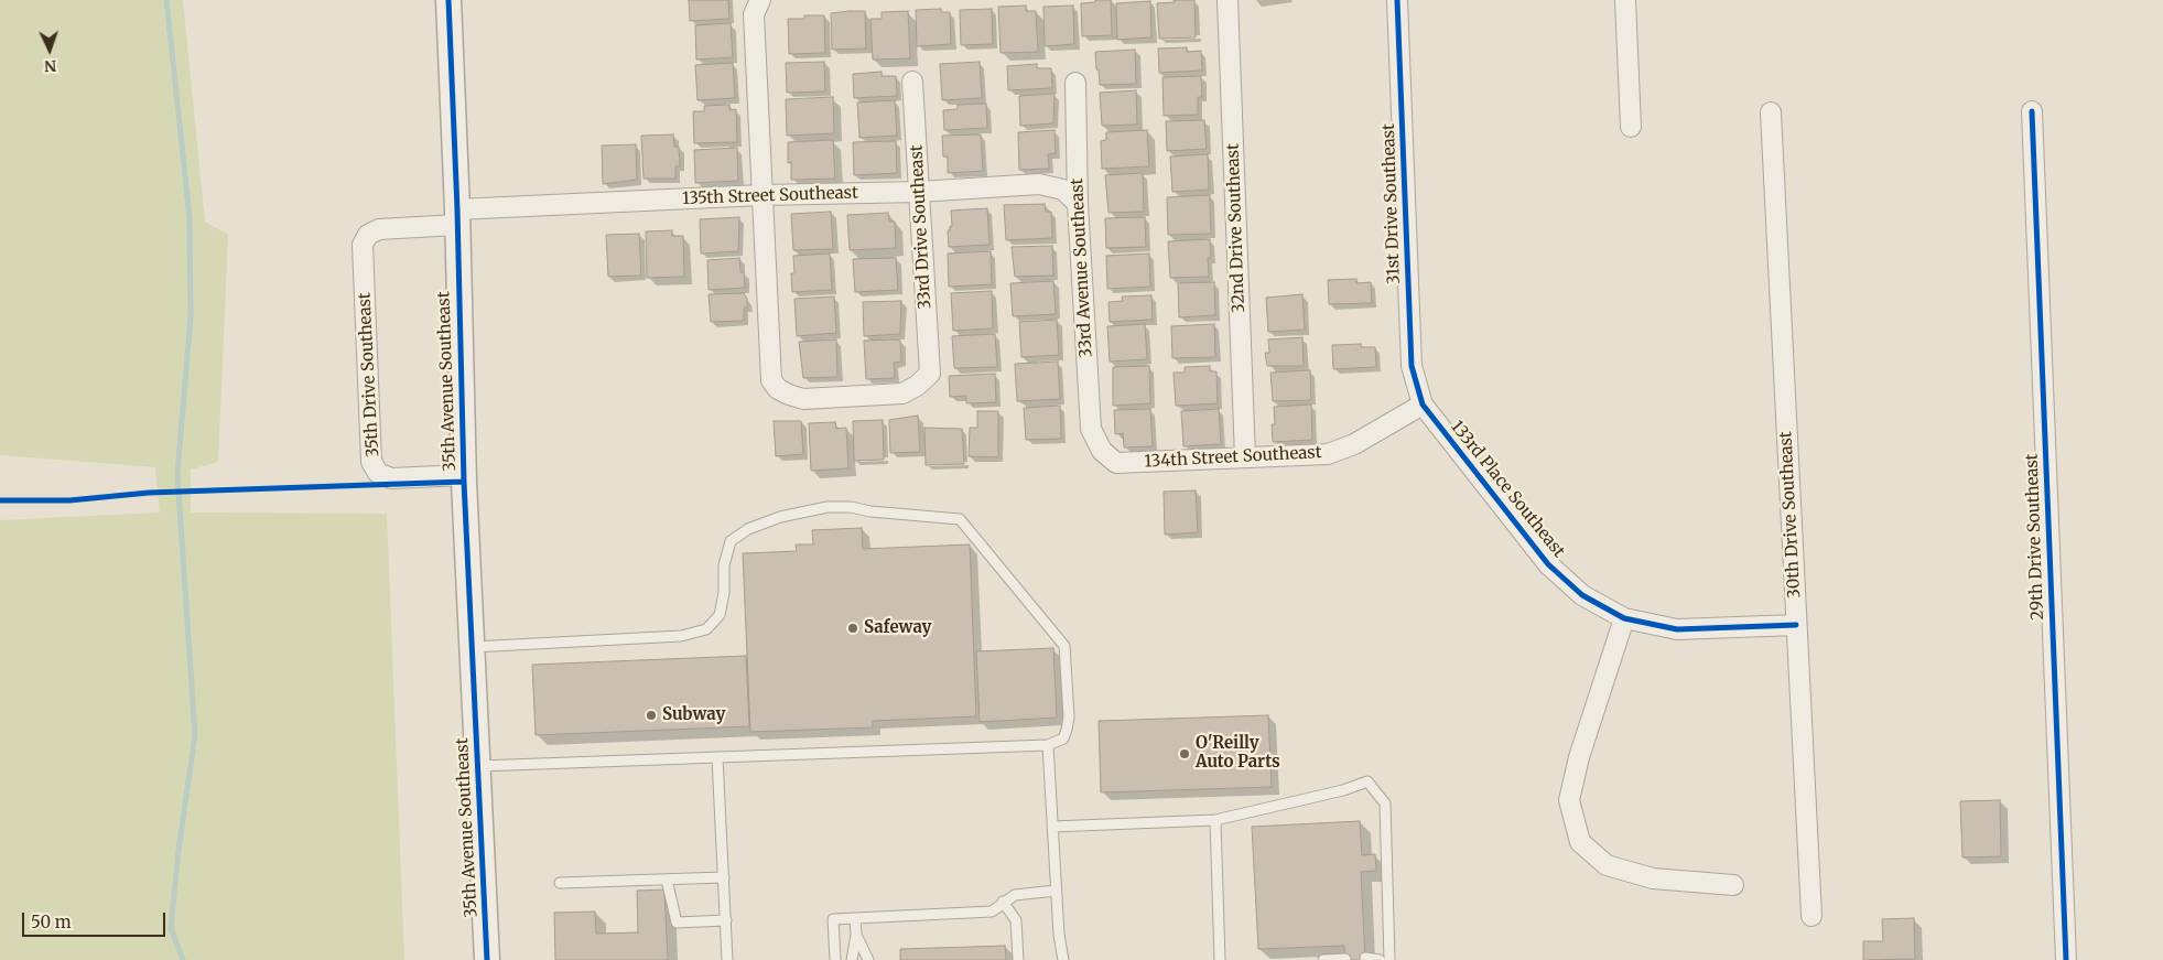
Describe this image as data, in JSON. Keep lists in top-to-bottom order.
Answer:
{
  "streets": {
    "street": [
      "135th Street Southeast",
      "31st Drive Southeast",
      "33rd Drive Southeast",
      "32nd Drive Southeast",
      "33rd Avenue Southeast",
      "35th Drive Southeast",
      "35th Avenue Southeast",
      "134th Street Southeast",
      "133rd Place Southeast",
      "30th Drive Southeast",
      "29th Drive Southeast"
    ]
  },
  "crossings": [
    ["135th Street Southeast", "33rd Drive Southeast"],
    ["135th Street Southeast", "33rd Avenue Southeast"],
    ["135th Street Southeast", "35th Drive Southeast"],
    ["135th Street Southeast", "35th Avenue Southeast"],
    ["31st Drive Southeast", "134th Street Southeast"],
    ["31st Drive Southeast", "133rd Place Southeast"],
    ["32nd Drive Southeast", "134th Street Southeast"],
    ["33rd Avenue Southeast", "134th Street Southeast"],
    ["35th Drive Southeast", "35th Avenue Southeast"],
    ["134th Street Southeast", "133rd Place Southeast"],
    ["133rd Place Southeast", "30th Drive Southeast"]
  ],
  "places": ["Safeway", "Subway", "O'Reilly Auto Parts"],
  "scale_bar": "50 m",
  "north": "bottom"
}
